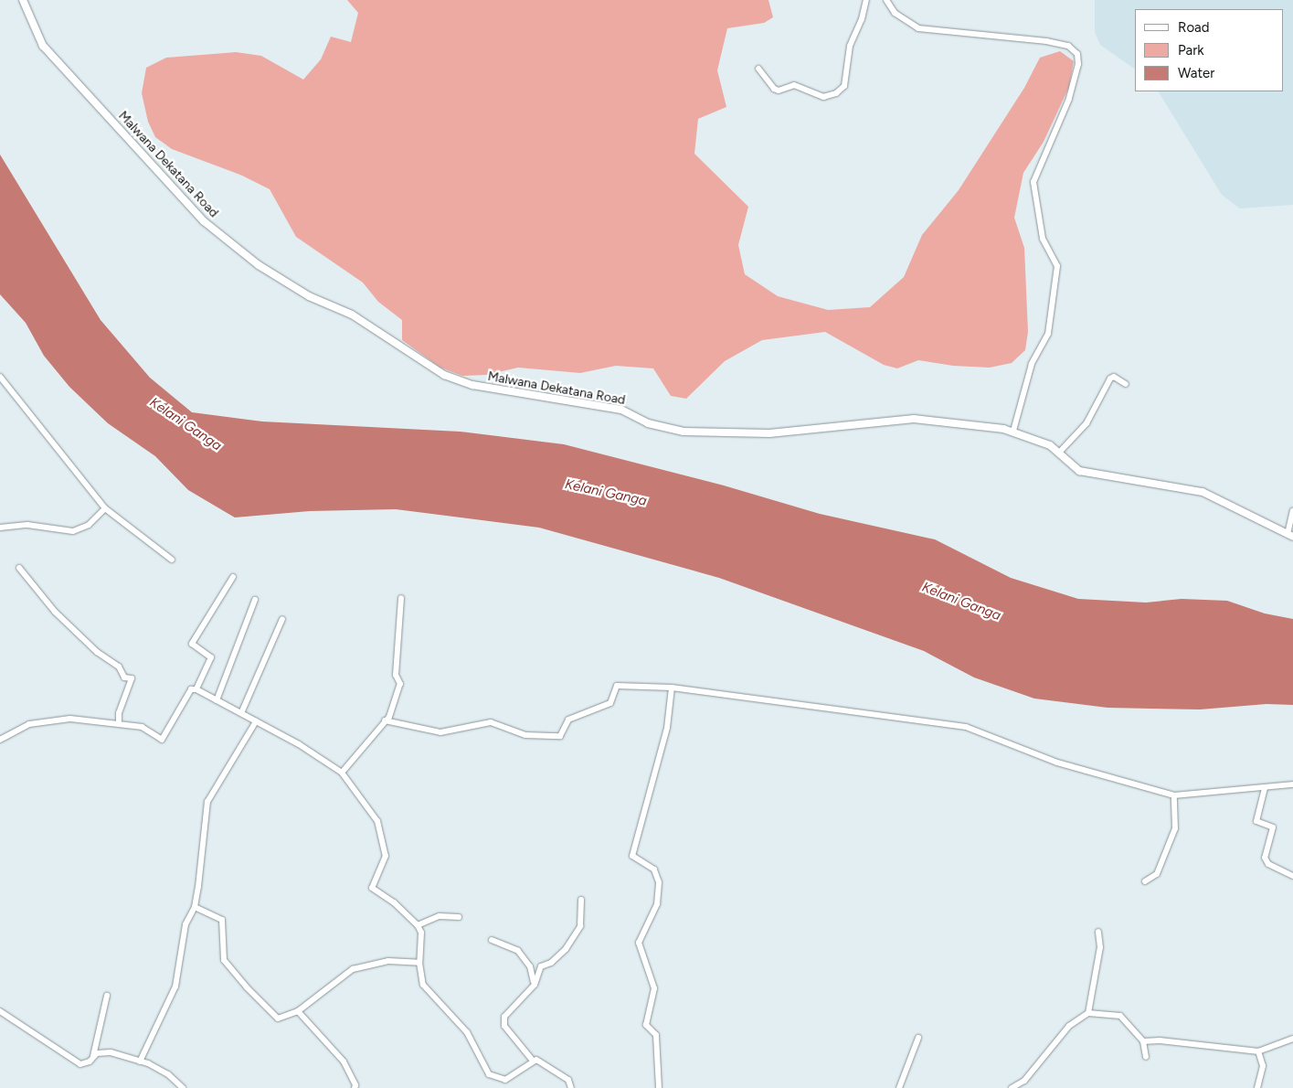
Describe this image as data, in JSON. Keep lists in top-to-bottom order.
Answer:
{
  "streets": {
    "main road": ["Malwana Dekatana Road"]
  },
  "water": ["Kelani Ganga"],
  "legend": ["Road", "Park", "Water"]
}
